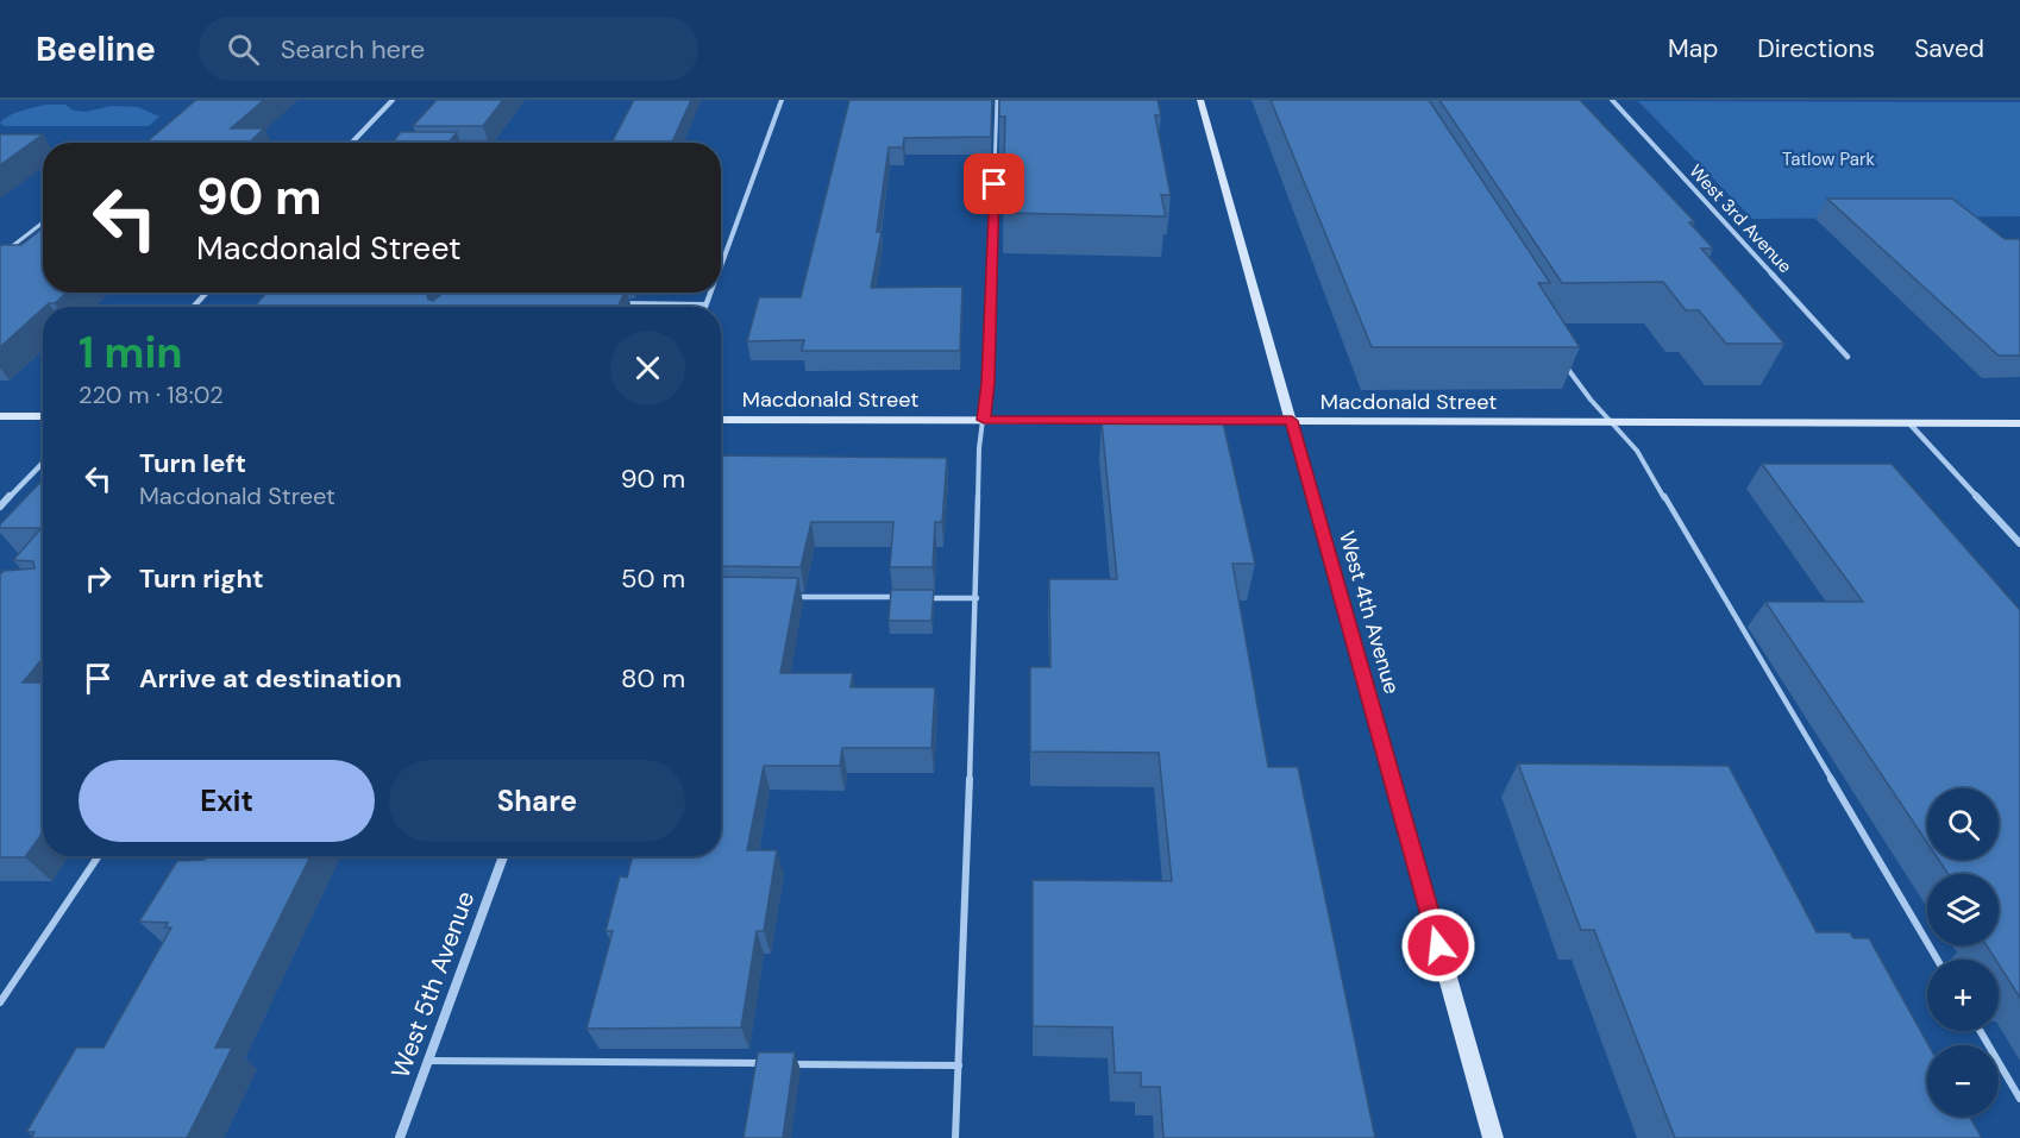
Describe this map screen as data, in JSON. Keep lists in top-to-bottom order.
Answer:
{
  "streets": {
    "main road": ["Macdonald Street", "West 4th Avenue"],
    "street": ["West 3rd Avenue", "West 5th Avenue"]
  },
  "crossings": [
    ["Macdonald Street", "West 4th Avenue"]
  ],
  "parks": ["Tatlow Park"],
  "page": {
    "header": "Beeline",
    "search": "Search here",
    "nav": ["Map", "Directions", "Saved"],
    "turn": ["90 m", "Macdonald Street"],
    "heading": ["1 min", "220 m · 18:02"],
    "list": [
      {
        "name": "Turn left",
        "note": "Macdonald Street",
        "value": "90 m"
      },
      {
        "name": "Turn right",
        "value": "50 m"
      },
      {
        "name": "Arrive at destination",
        "value": "80 m"
      }
    ],
    "buttons": ["Exit", "Share"],
    "map_buttons": ["+", "−"]
  }
}
